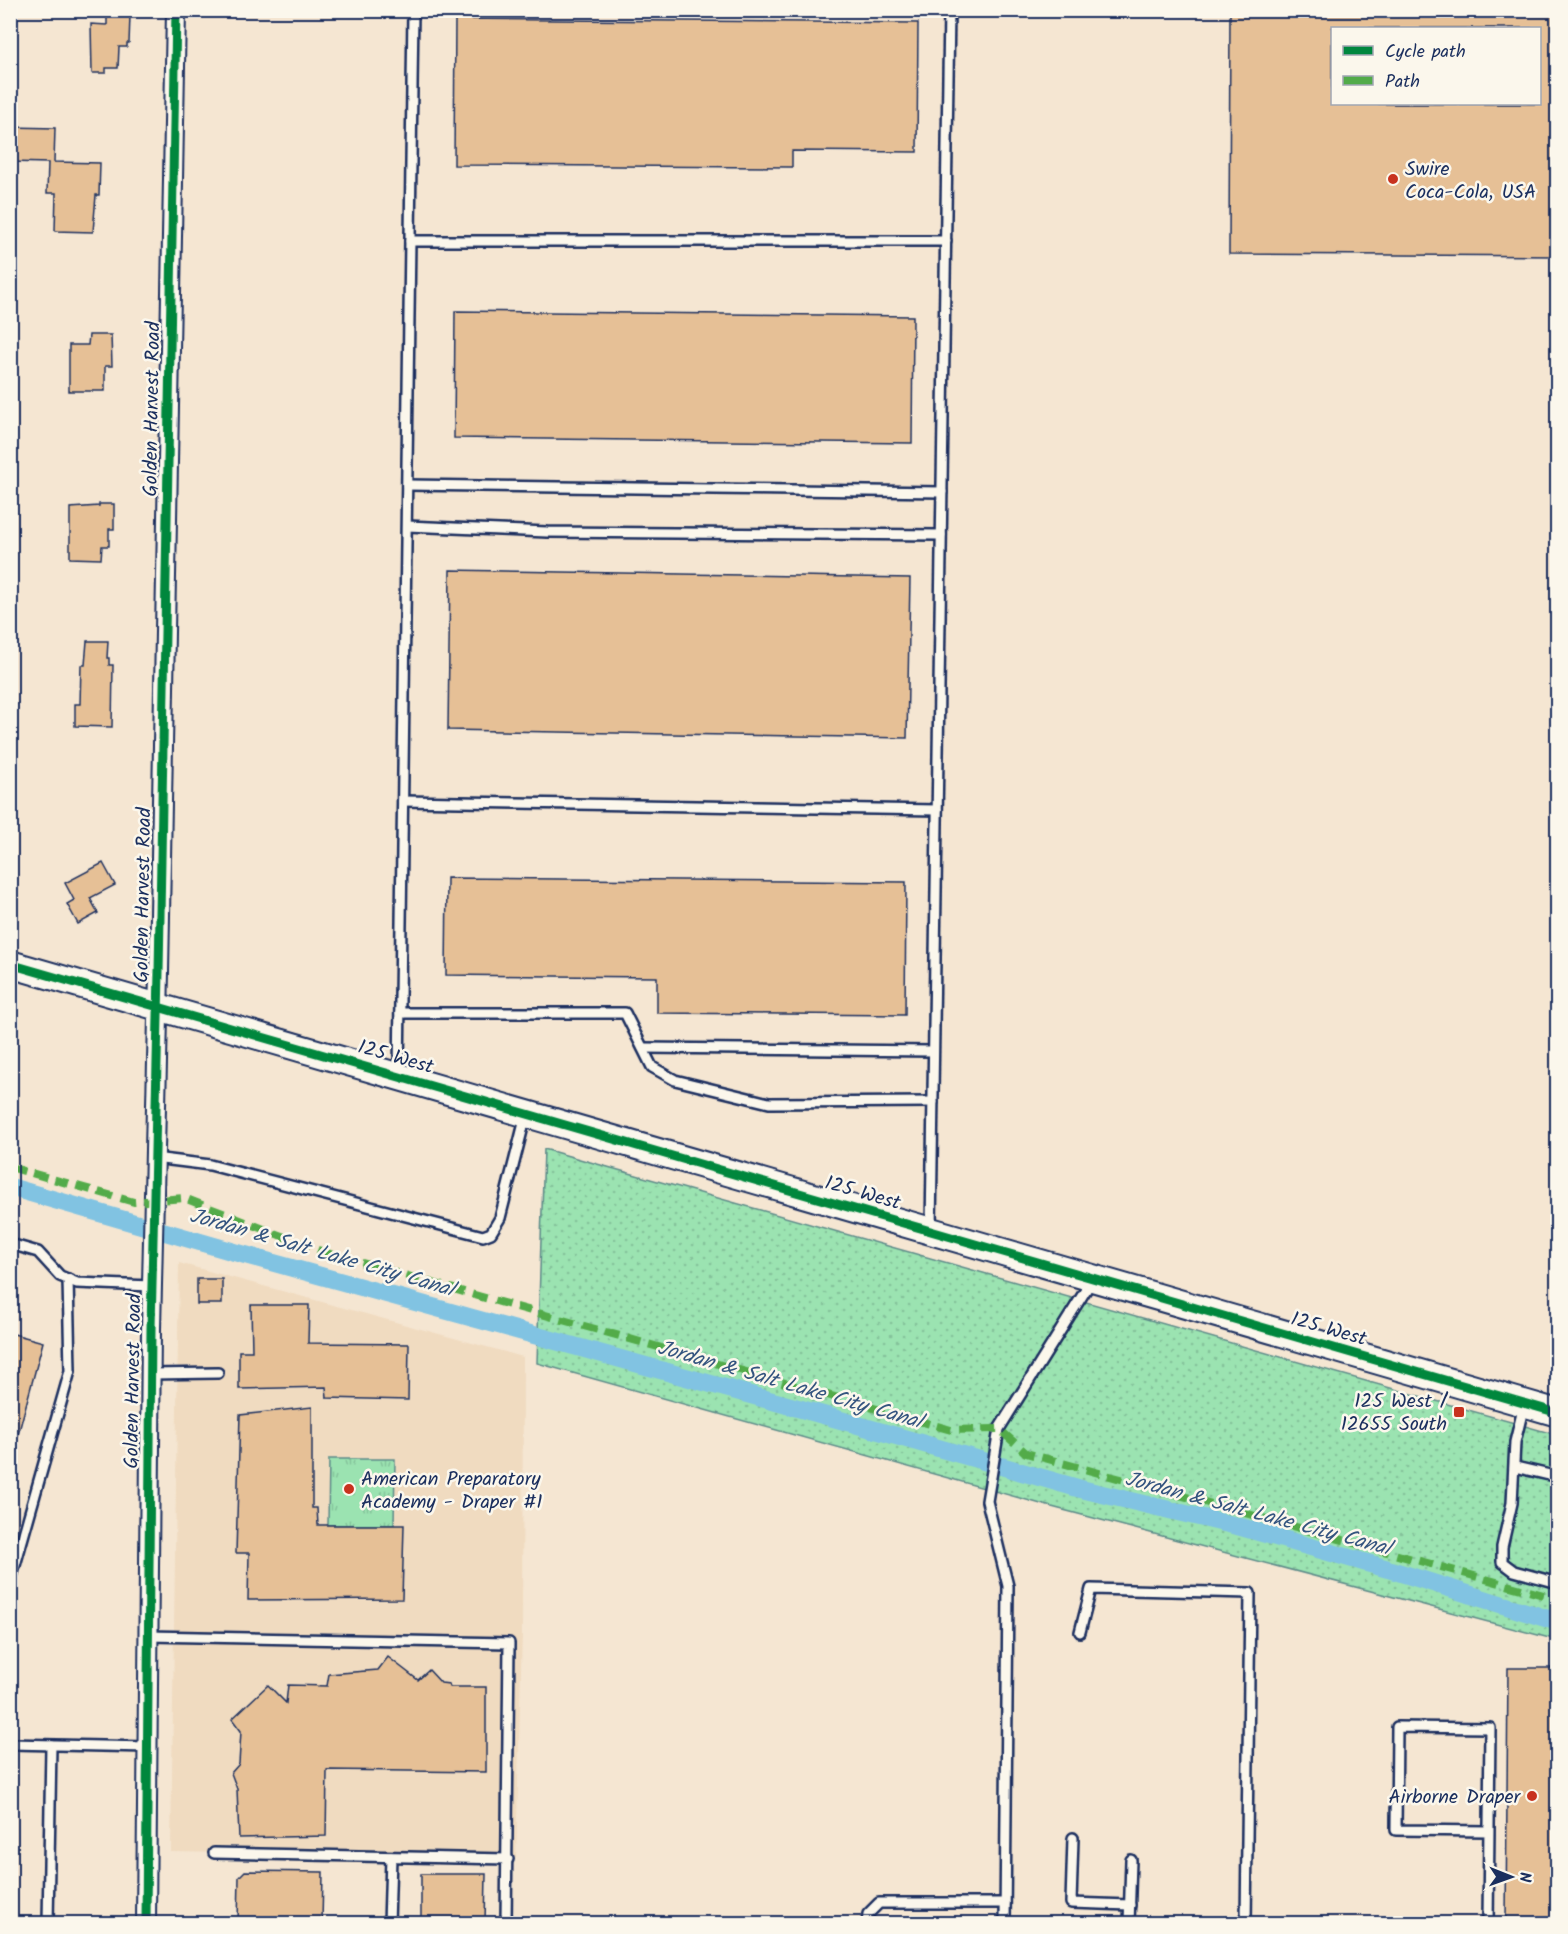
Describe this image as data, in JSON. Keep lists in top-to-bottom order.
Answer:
{
  "streets": {
    "main road": ["125 West"],
    "street": ["Golden Harvest Road"]
  },
  "crossings": [
    ["Golden Harvest Road", "125 West"]
  ],
  "water": ["Jordan & Salt Lake City Canal"],
  "places": {
    "other": ["Swire Coca-Cola, USA", "American Preparatory Academy - Draper #1", "Airborne Draper"],
    "transit": ["125 West / 12655 South"]
  },
  "legend": ["Cycle path", "Path"],
  "north": "right"
}
